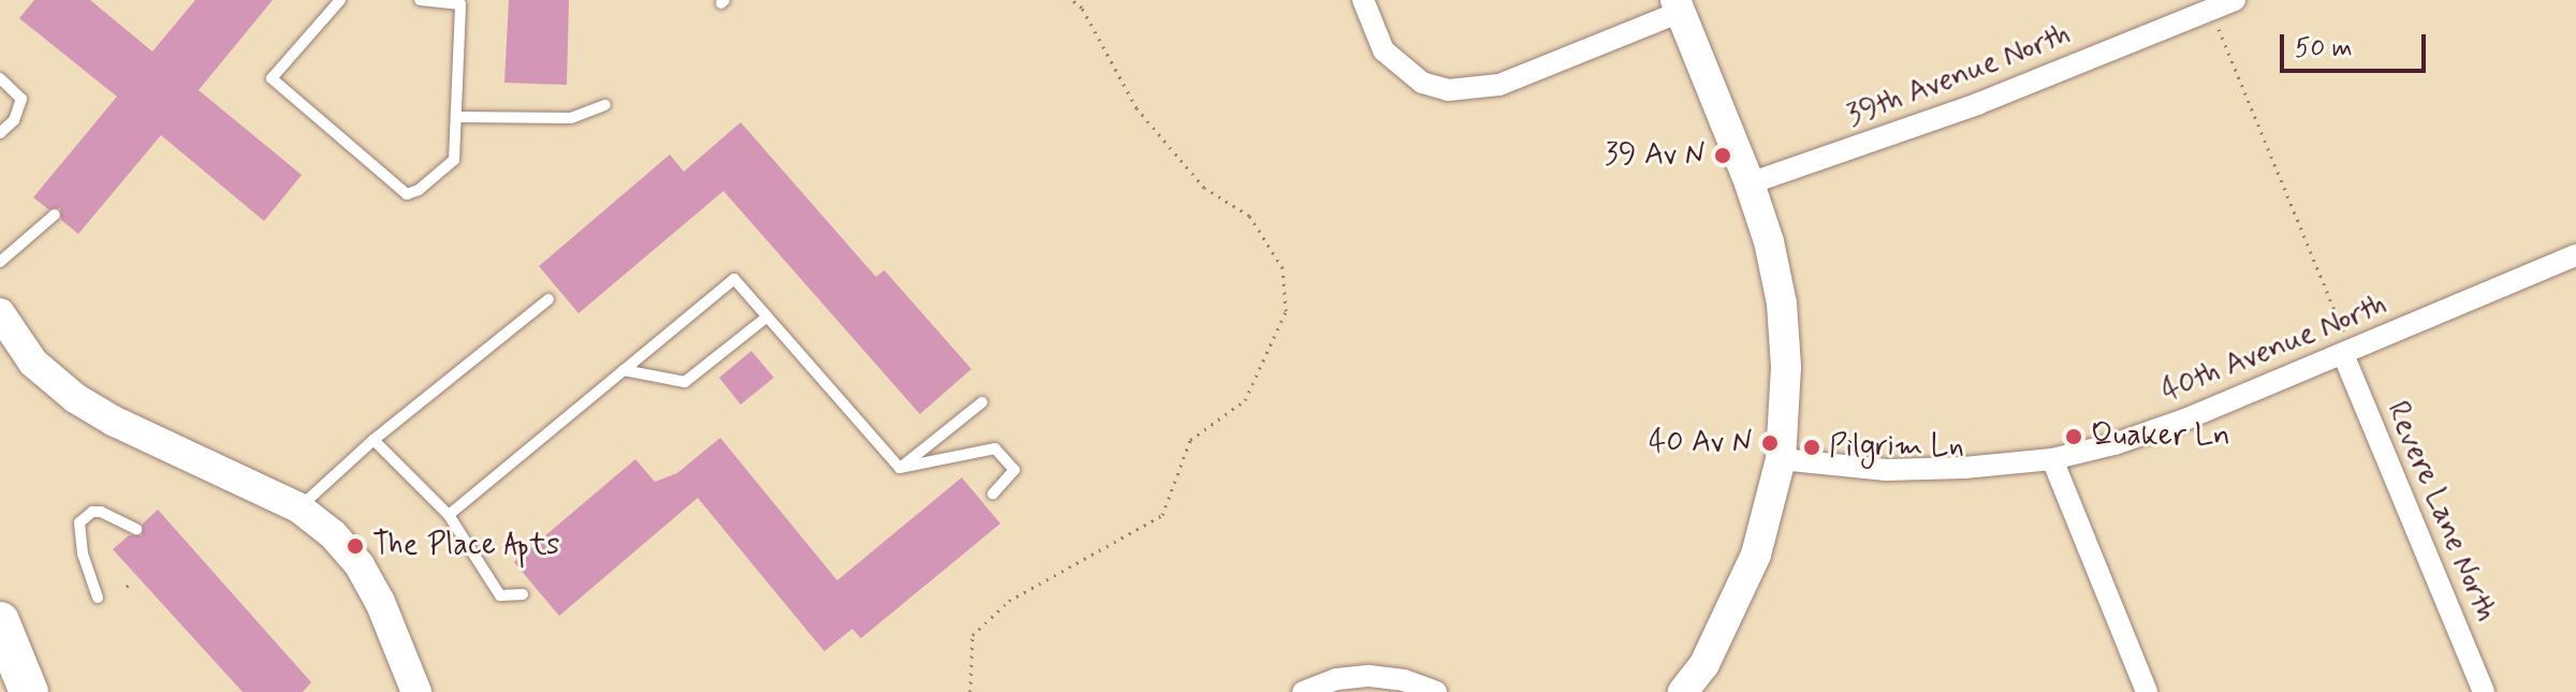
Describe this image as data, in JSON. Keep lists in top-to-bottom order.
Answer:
{
  "streets": {
    "street": ["39th Avenue North", "40th Avenue North", "Revere Lane North"]
  },
  "crossings": [
    ["40th Avenue North", "Revere Lane North"]
  ],
  "places": [
    "39 Av N",
    "Quaker Ln",
    "40 Av N",
    "Pilgrim Ln",
    "The Place Apts"
  ],
  "scale_bar": "50 m"
}
